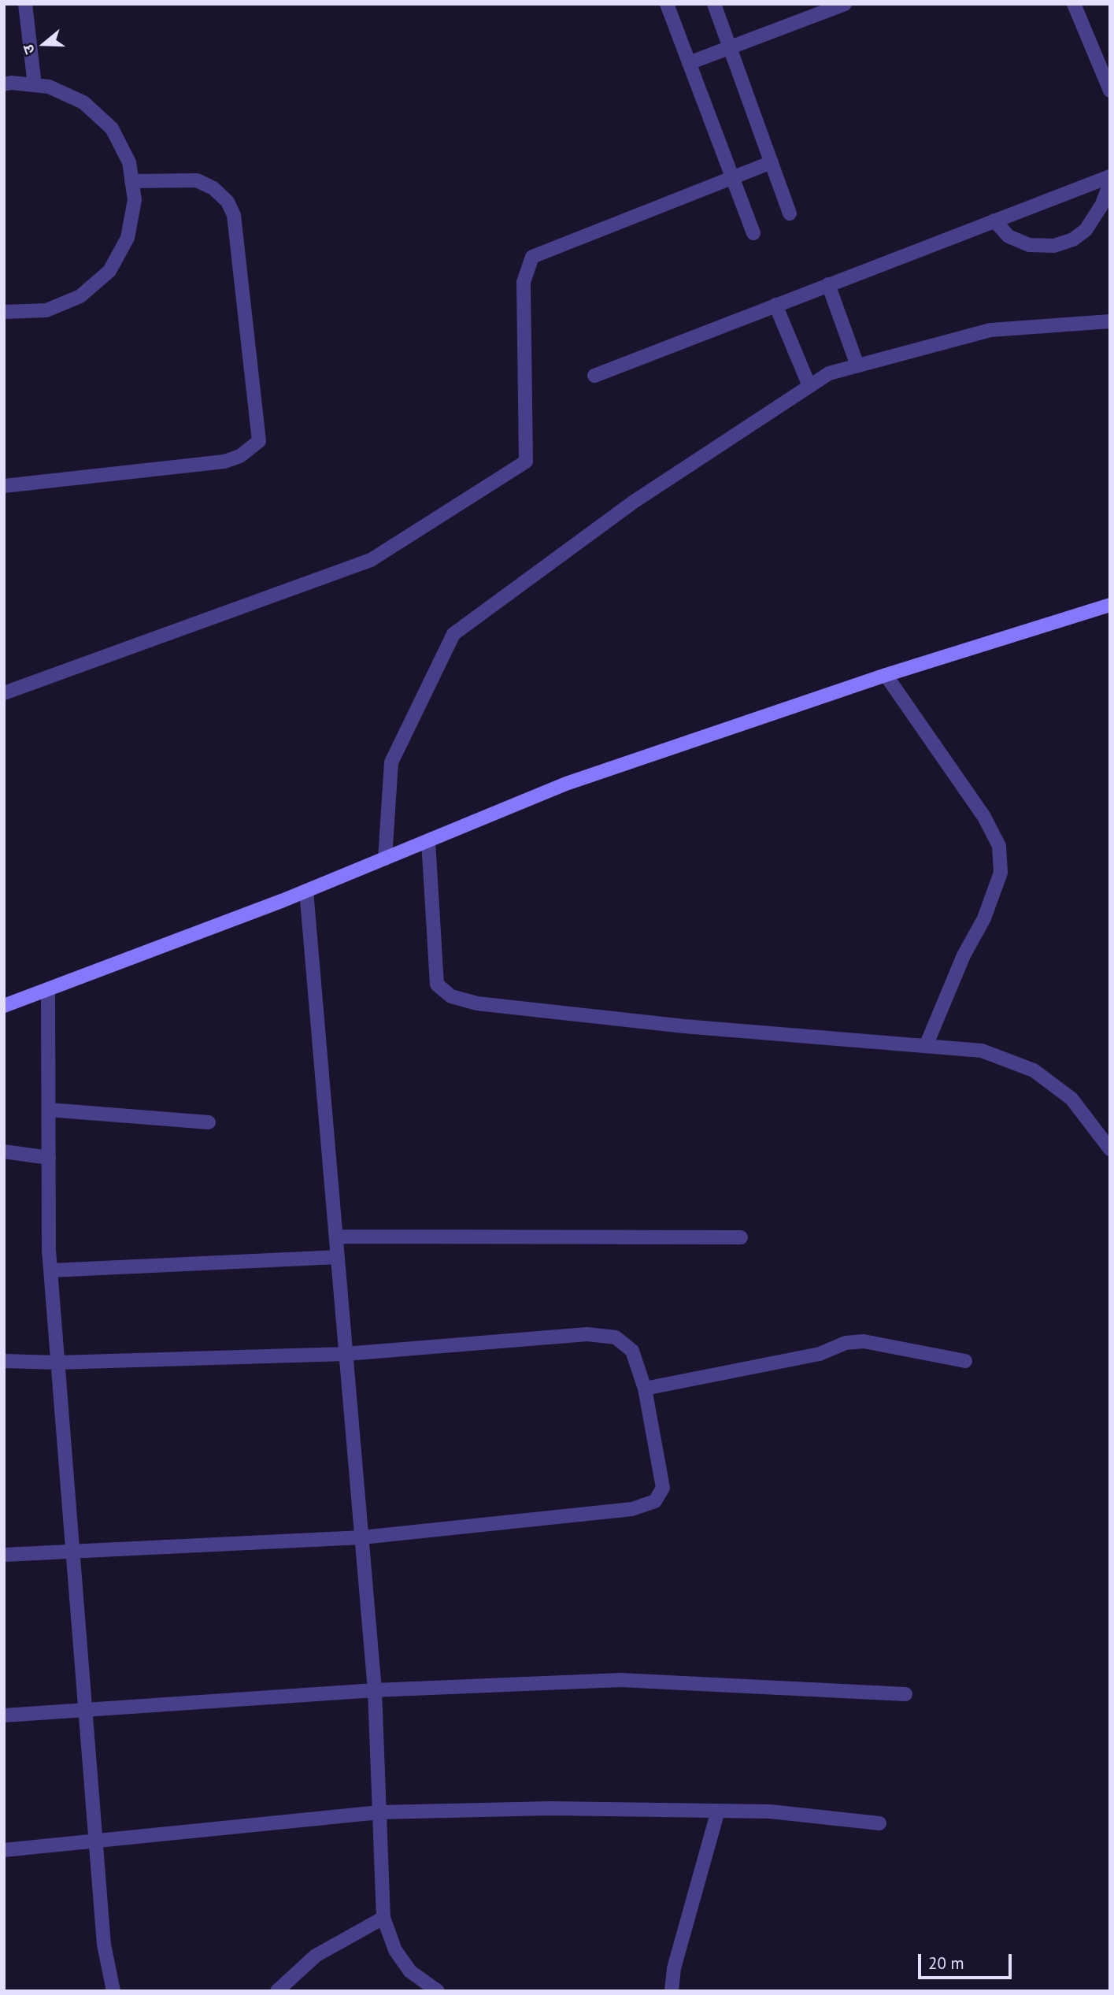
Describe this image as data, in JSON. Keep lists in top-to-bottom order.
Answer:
{
  "scale_bar": "20 m",
  "north": "left"
}
